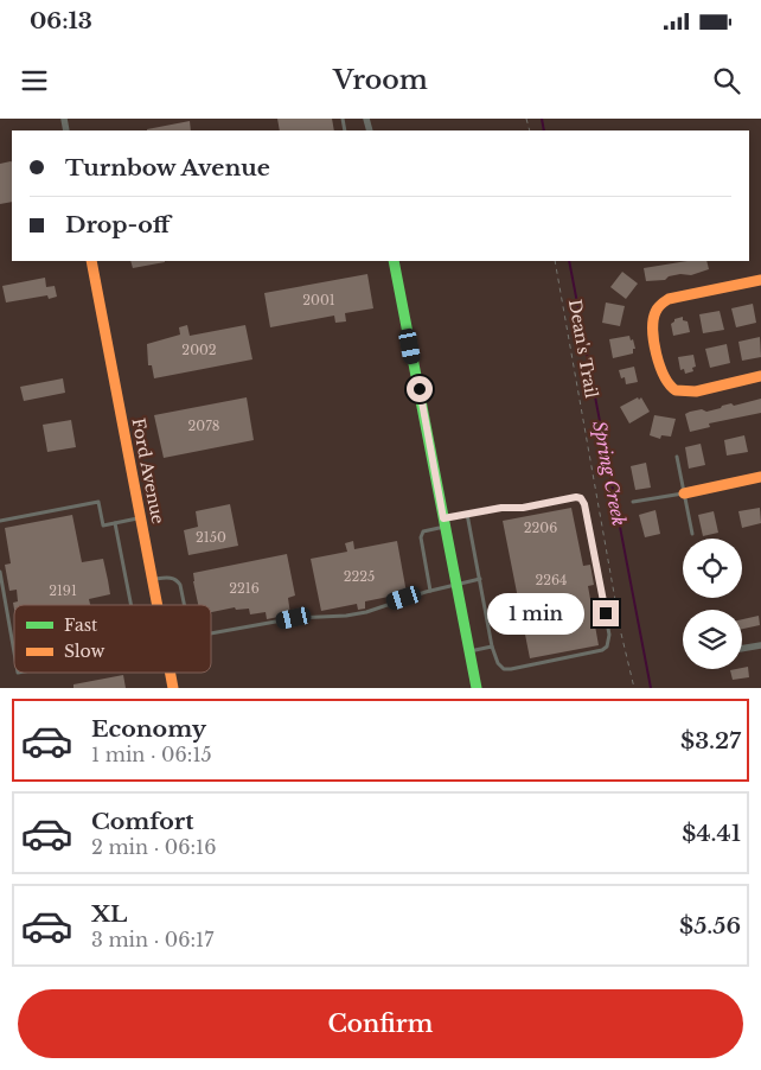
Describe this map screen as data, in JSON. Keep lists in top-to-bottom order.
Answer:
{
  "streets": {
    "street": ["Ford Avenue"],
    "path": ["Dean's Trail"]
  },
  "water": ["Spring Creek"],
  "house_numbers": [
    "2001",
    "2002",
    "2078",
    "2206",
    "2150",
    "2225",
    "2264",
    "2216",
    "2191"
  ],
  "legend": ["Fast", "Slow"],
  "page": {
    "status": "06:13",
    "header": "Vroom",
    "banner": ["Turnbow Avenue", "Drop-off"],
    "bubble": "1 min",
    "list": [
      {
        "name": "Economy",
        "note": "1 min · 06:15",
        "value": "$3.27"
      },
      {
        "name": "Comfort",
        "note": "2 min · 06:16",
        "value": "$4.41"
      },
      {
        "name": "XL",
        "note": "3 min · 06:17",
        "value": "$5.56"
      }
    ],
    "buttons": "Confirm"
  }
}
